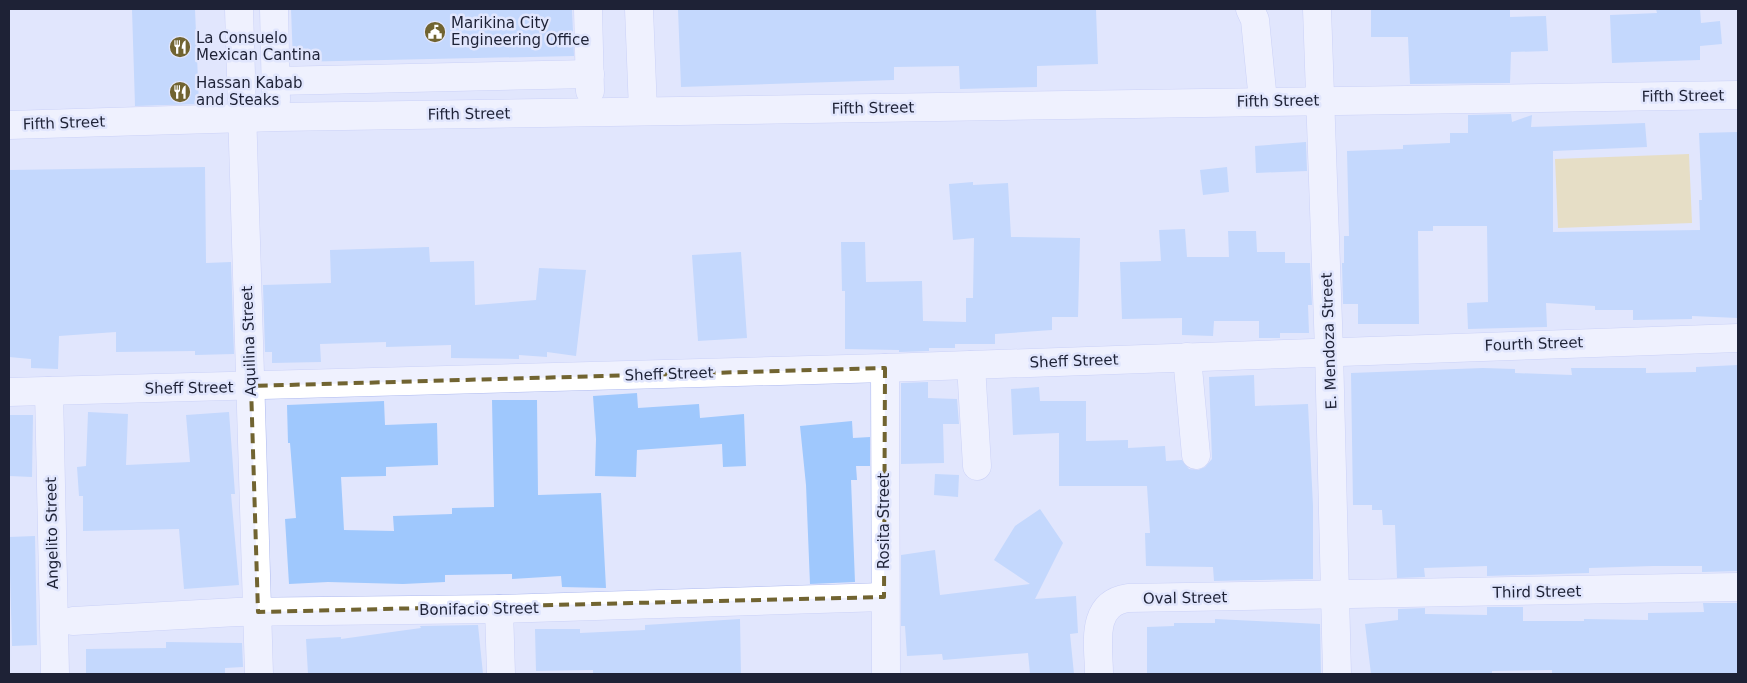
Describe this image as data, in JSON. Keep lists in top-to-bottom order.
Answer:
{
  "streets": {
    "street": [
      "Fifth Street",
      "Aquilina Street",
      "E. Mendoza Street",
      "Fourth Street",
      "Sheff Street",
      "Rosita Street",
      "Angelito Street",
      "Third Street",
      "Oval Street",
      "Bonifacio Street"
    ]
  },
  "crossings": [
    ["Fifth Street", "Aquilina Street"],
    ["Fifth Street", "E. Mendoza Street"],
    ["Aquilina Street", "Sheff Street"],
    ["Aquilina Street", "Bonifacio Street"],
    ["E. Mendoza Street", "Fourth Street"],
    ["E. Mendoza Street", "Sheff Street"],
    ["E. Mendoza Street", "Third Street"],
    ["E. Mendoza Street", "Oval Street"],
    ["Fourth Street", "Sheff Street"],
    ["Sheff Street", "Rosita Street"],
    ["Sheff Street", "Angelito Street"],
    ["Rosita Street", "Bonifacio Street"],
    ["Third Street", "Oval Street"]
  ],
  "places": {
    "public building": ["Marikina City Engineering Office"],
    "restaurant": ["La Consuelo Mexican Cantina", "Hassan Kabab and Steaks"]
  }
}
